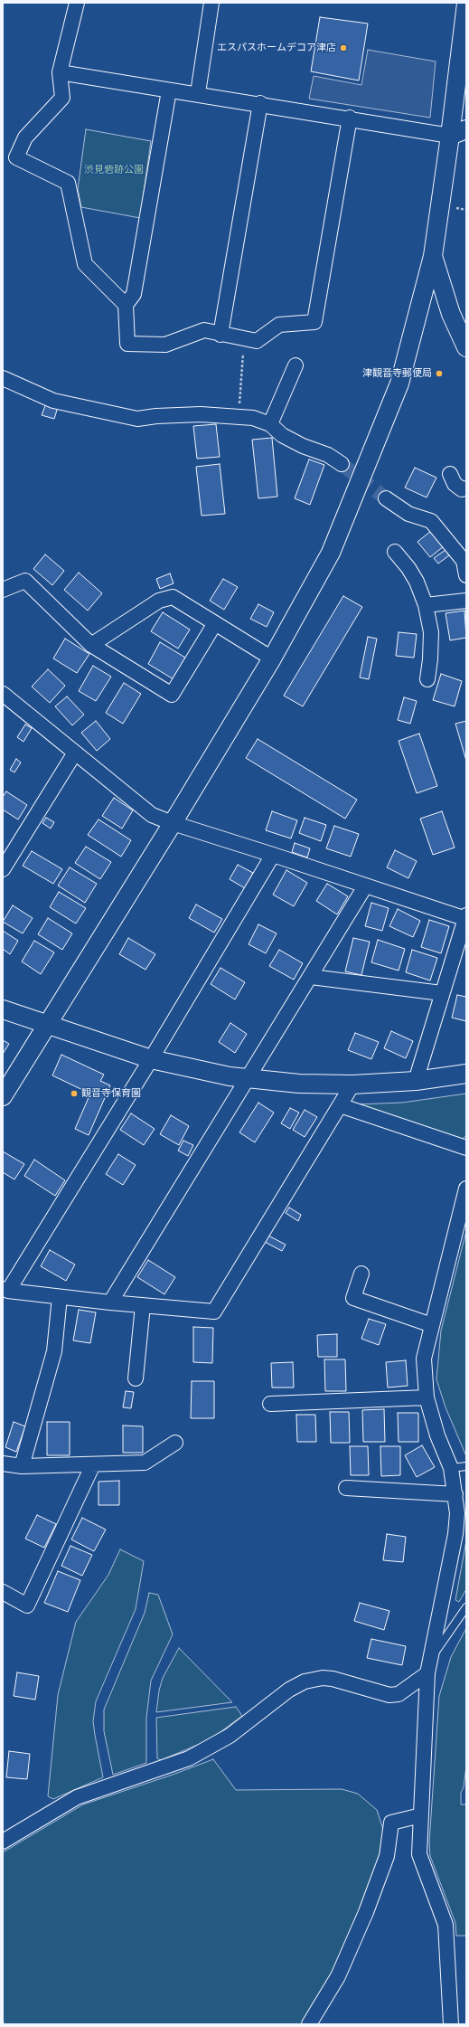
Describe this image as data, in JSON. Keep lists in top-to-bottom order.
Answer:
{
  "parks": ["渋見砦跡公園"],
  "places": ["エスパスホームデコア津店", "津観音寺郵便局", "観音寺保育園"]
}
